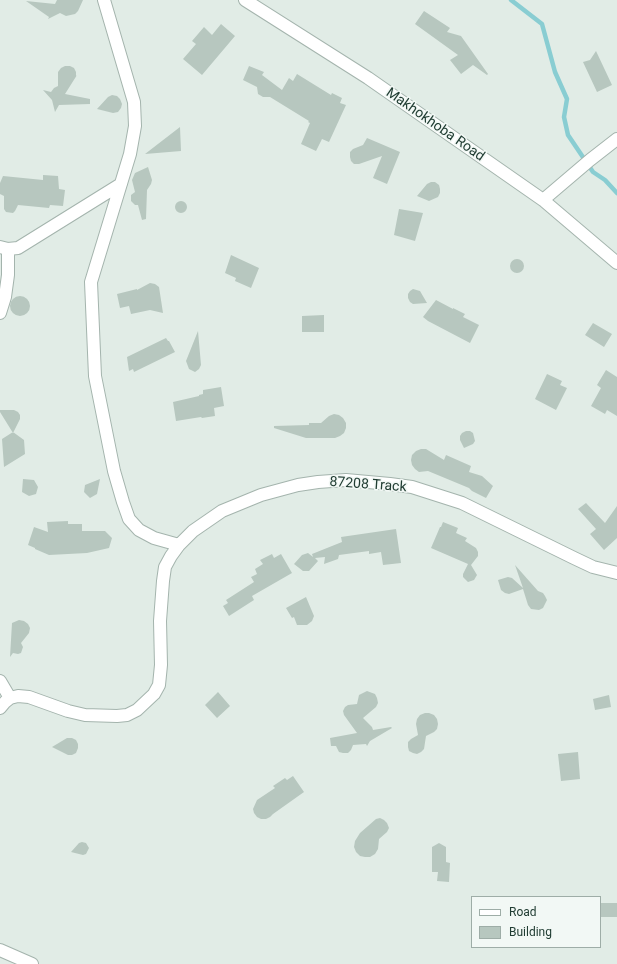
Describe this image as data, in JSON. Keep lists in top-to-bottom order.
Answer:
{
  "streets": {
    "street": ["Makhokhoba Road", "87208 Track"]
  },
  "legend": ["Road", "Building"]
}
